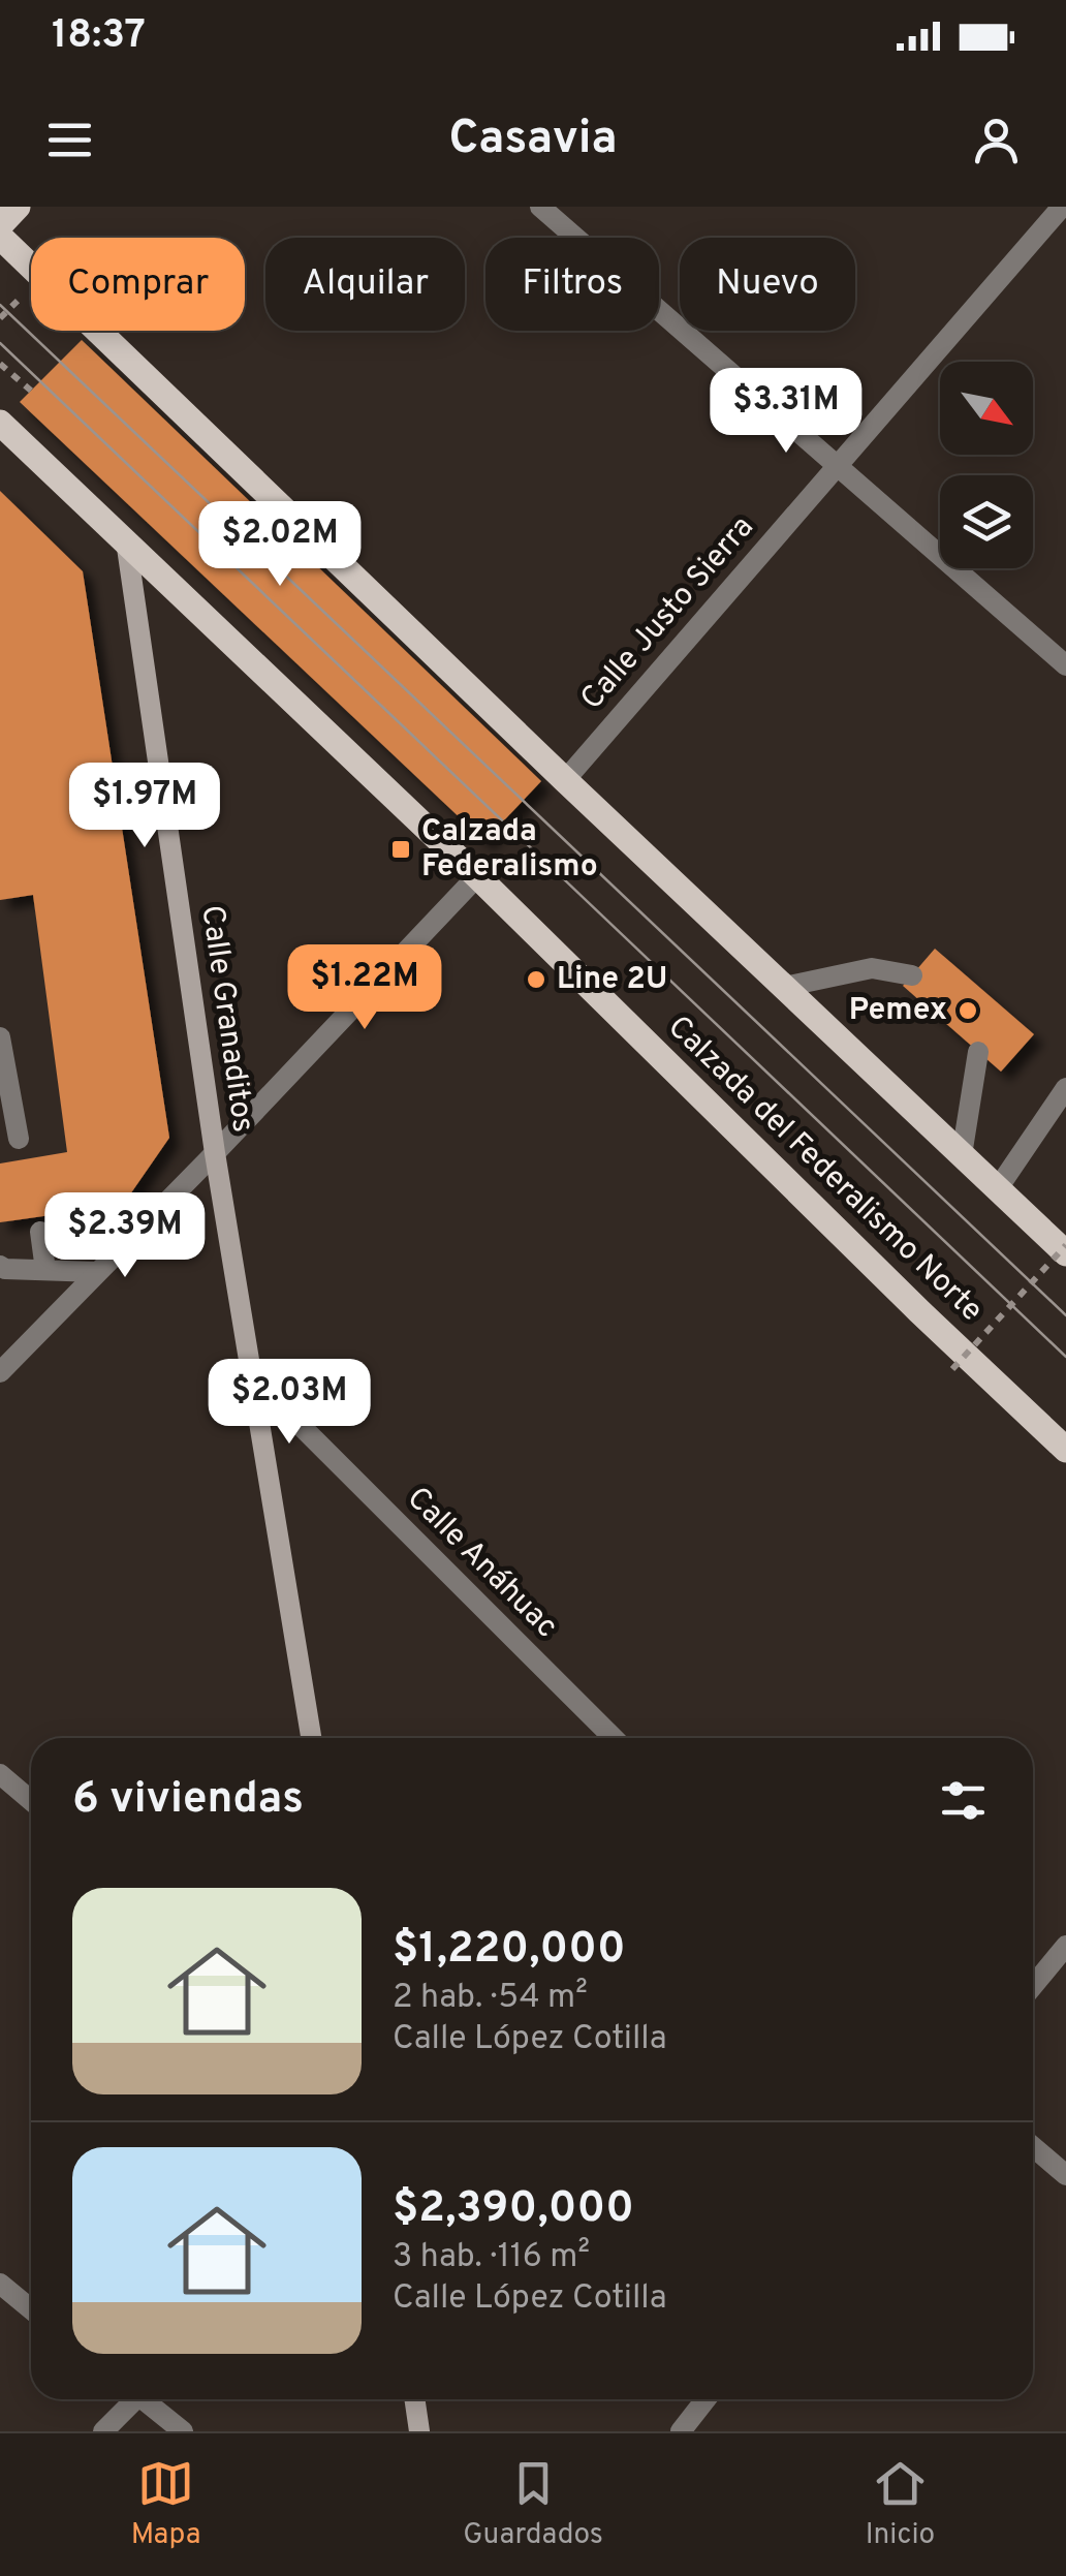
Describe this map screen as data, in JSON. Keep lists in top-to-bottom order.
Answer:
{
  "streets": {
    "main road": ["Calzada del Federalismo Norte"],
    "street": ["Calle Justo Sierra", "Calle Granaditos", "Calle Anáhuac"]
  },
  "crossings": [
    ["Calle Granaditos", "Calzada del Federalismo Norte"],
    ["Calle Granaditos", "Calle Anáhuac"]
  ],
  "places": {
    "transit": ["Calzada Federalismo"],
    "other": ["Line 2U", "Pemex"]
  },
  "north": "bottom right",
  "page": {
    "status": "18:37",
    "header": "Casavia",
    "chip": [
      "Comprar",
      "Alquilar",
      "Filtros",
      "Nuevo"
    ],
    "price": [
      "$3.31M",
      "$2.02M",
      "$1.97M",
      "$1.22M",
      "$2.39M",
      "$2.03M"
    ],
    "heading": "6 viviendas",
    "list": [
      {
        "name": "$1,220,000",
        "note": "2 hab. · 54 m² · Calle López Cotilla"
      },
      {
        "name": "$2,390,000",
        "note": "3 hab. · 116 m² · Calle López Cotilla"
      }
    ],
    "tabs": ["Mapa", "Guardados", "Inicio"]
  }
}
